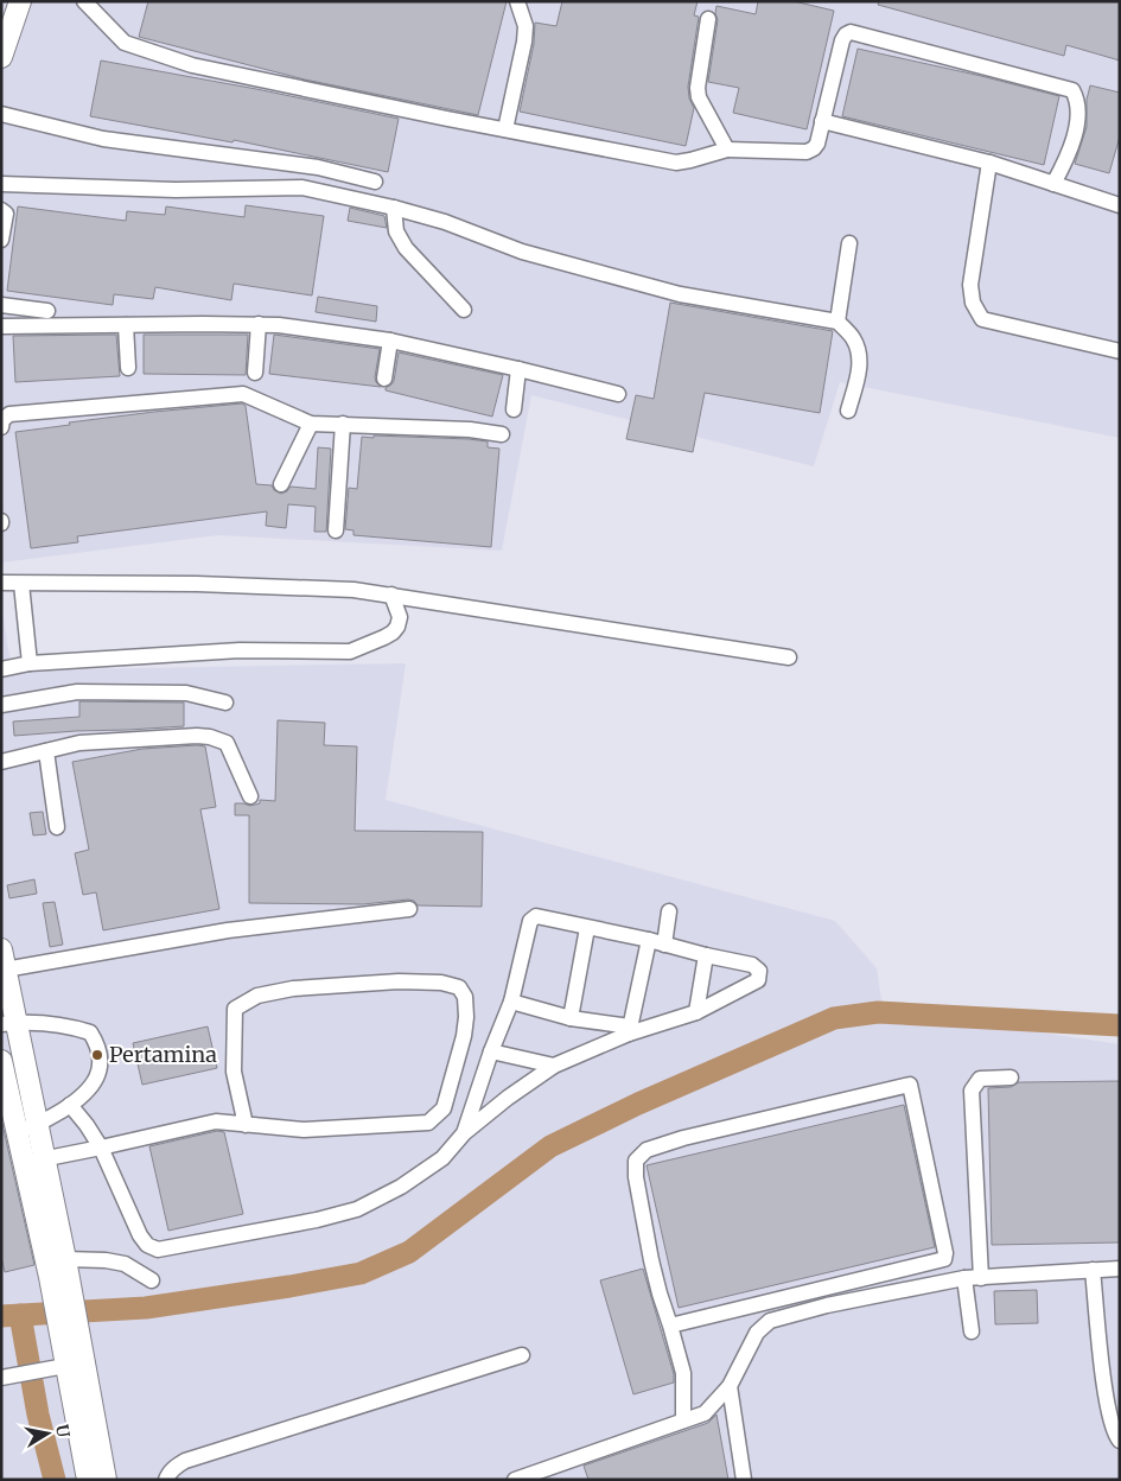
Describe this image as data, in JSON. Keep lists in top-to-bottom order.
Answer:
{
  "places": ["Pertamina"],
  "north": "right"
}
